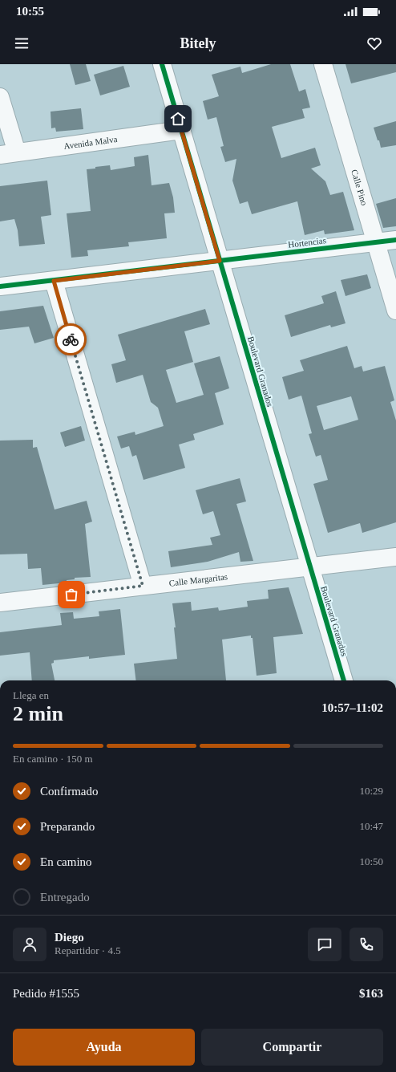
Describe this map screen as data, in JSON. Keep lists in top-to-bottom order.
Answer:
{
  "streets": {
    "street": [
      "Avenida Malva",
      "Calle Pino",
      "Hortencias",
      "Boulevard Granados",
      "Calle Margaritas"
    ]
  },
  "crossings": [
    ["Avenida Malva", "Boulevard Granados"],
    ["Calle Pino", "Hortencias"],
    ["Hortencias", "Boulevard Granados"],
    ["Boulevard Granados", "Calle Margaritas"]
  ],
  "page": {
    "status": "10:55",
    "header": "Bitely",
    "heading": ["2 min", "Llega en", "10:57–11:02"],
    "panel": [
      "Diego",
      "Repartidor · 4.5",
      "Pedido #1555",
      "$163"
    ],
    "bar": "En camino · 150 m",
    "list": [
      ["Confirmado", "10:29"],
      ["Preparando", "10:47"],
      ["En camino", "10:50"],
      "Entregado"
    ],
    "buttons": ["Ayuda", "Compartir"]
  }
}
